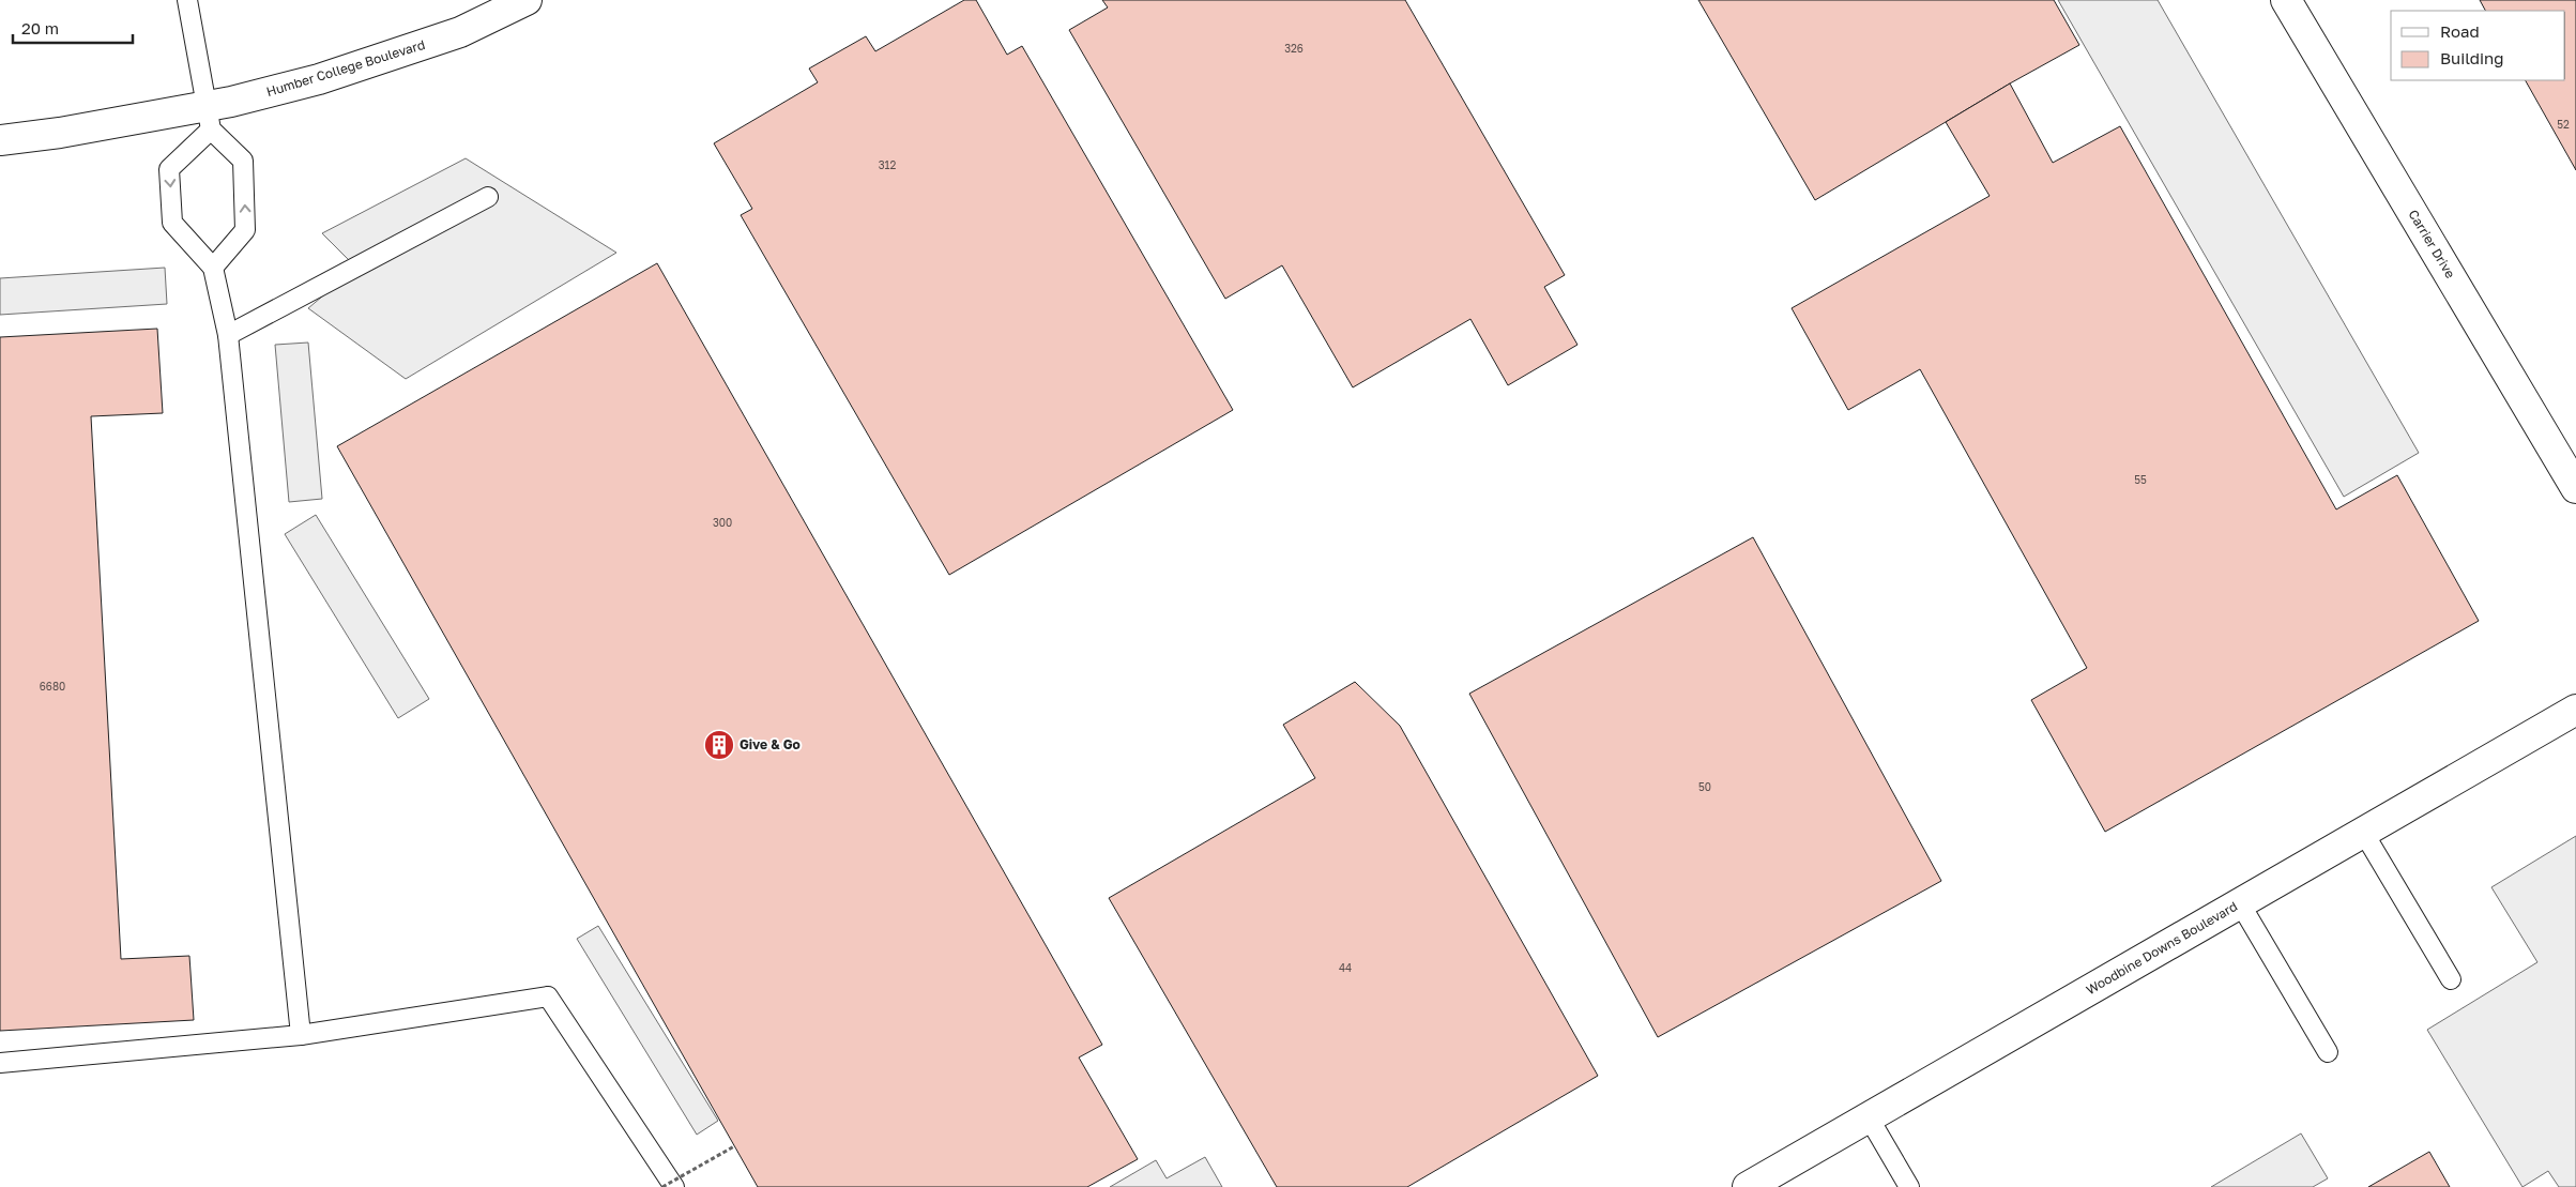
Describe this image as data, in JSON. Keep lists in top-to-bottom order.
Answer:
{
  "streets": {
    "street": ["Humber College Boulevard", "Carrier Drive", "Woodbine Downs Boulevard"]
  },
  "places": {
    "building": ["Give & Go"]
  },
  "house_numbers": [
    "326",
    "52",
    "312",
    "55",
    "300",
    "6680",
    "50",
    "44"
  ],
  "legend": ["Road", "Building"],
  "scale_bar": "20 m"
}
